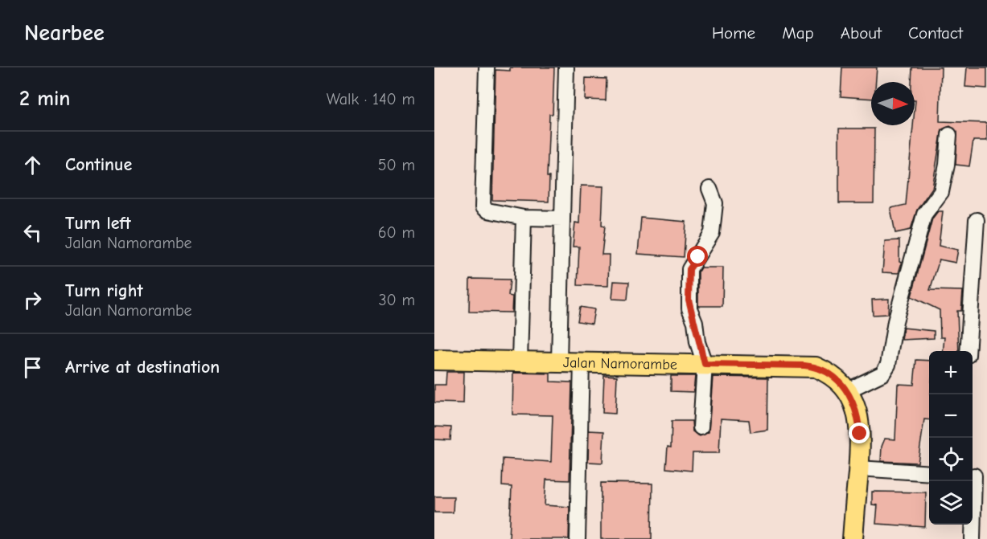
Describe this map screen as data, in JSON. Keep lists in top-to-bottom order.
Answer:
{
  "streets": {
    "main road": ["Jalan Namorambe"]
  },
  "north": "right",
  "page": {
    "header": "Nearbee",
    "nav": [
      "Home",
      "Map",
      "About",
      "Contact"
    ],
    "heading": ["2 min", "Walk · 140 m"],
    "list": [
      ["Continue", "50 m"],
      ["Turn left", "Jalan Namorambe", "60 m"],
      ["Turn right", "Jalan Namorambe", "30 m"],
      "Arrive at destination"
    ],
    "map_buttons": ["+", "−"]
  }
}
